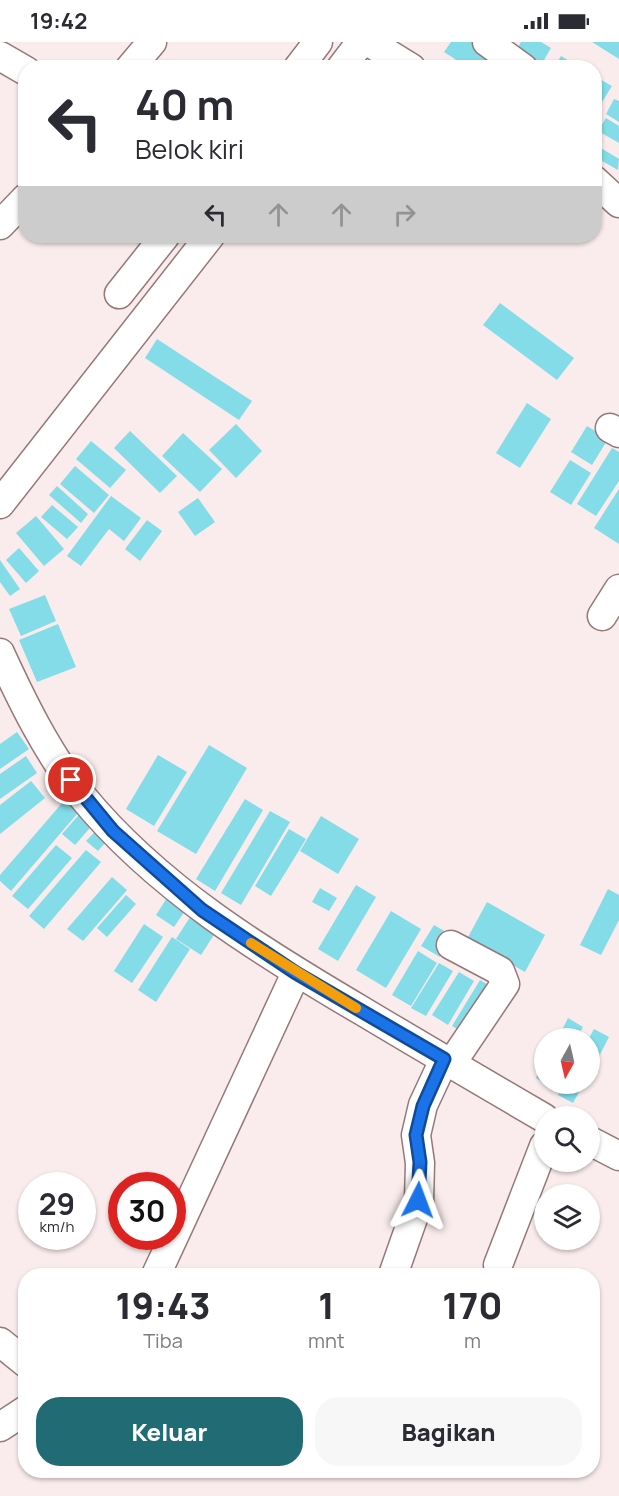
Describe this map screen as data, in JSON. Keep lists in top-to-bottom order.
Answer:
{
  "north": "bottom",
  "page": {
    "status": "19:42",
    "turn": ["40 m", "Belok kiri"],
    "speed": "29 km/h",
    "limit": "30",
    "eta": [
      "19:43",
      "Tiba",
      "1",
      "mnt",
      "170",
      "m"
    ],
    "buttons": ["Keluar", "Bagikan"]
  }
}
